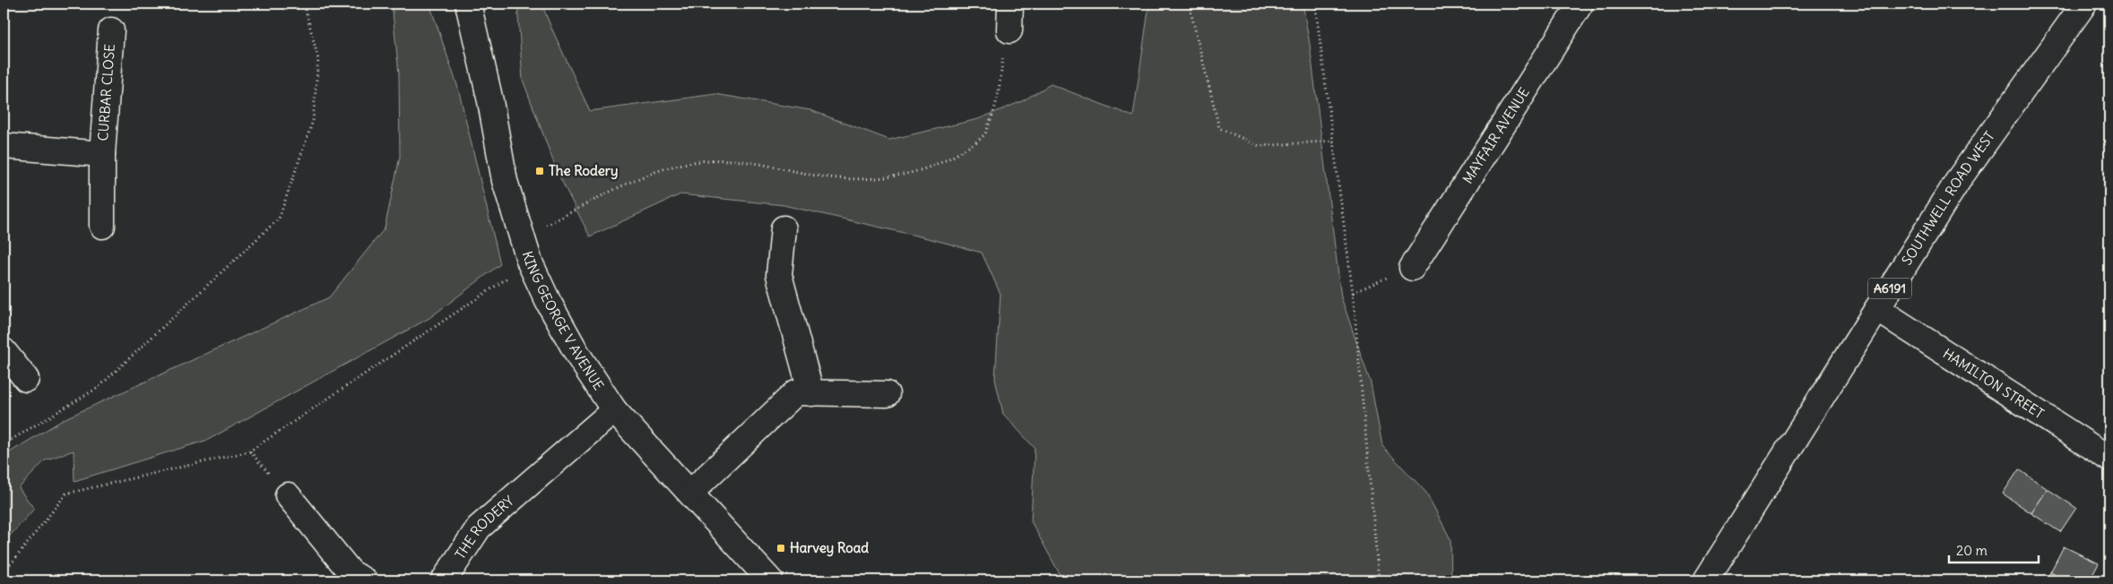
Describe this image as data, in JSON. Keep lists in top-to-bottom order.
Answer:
{
  "streets": {
    "street": [
      "CURBAR CLOSE",
      "MAYFAIR AVENUE",
      "SOUTHWELL ROAD WEST",
      "A6191",
      "KING GEORGE V AVENUE",
      "HAMILTON STREET",
      "THE RODERY"
    ]
  },
  "crossings": [
    ["SOUTHWELL ROAD WEST", "HAMILTON STREET"],
    ["KING GEORGE V AVENUE", "THE RODERY"]
  ],
  "places": {
    "transit": ["The Rodery", "Harvey Road"]
  },
  "scale_bar": "20 m"
}
